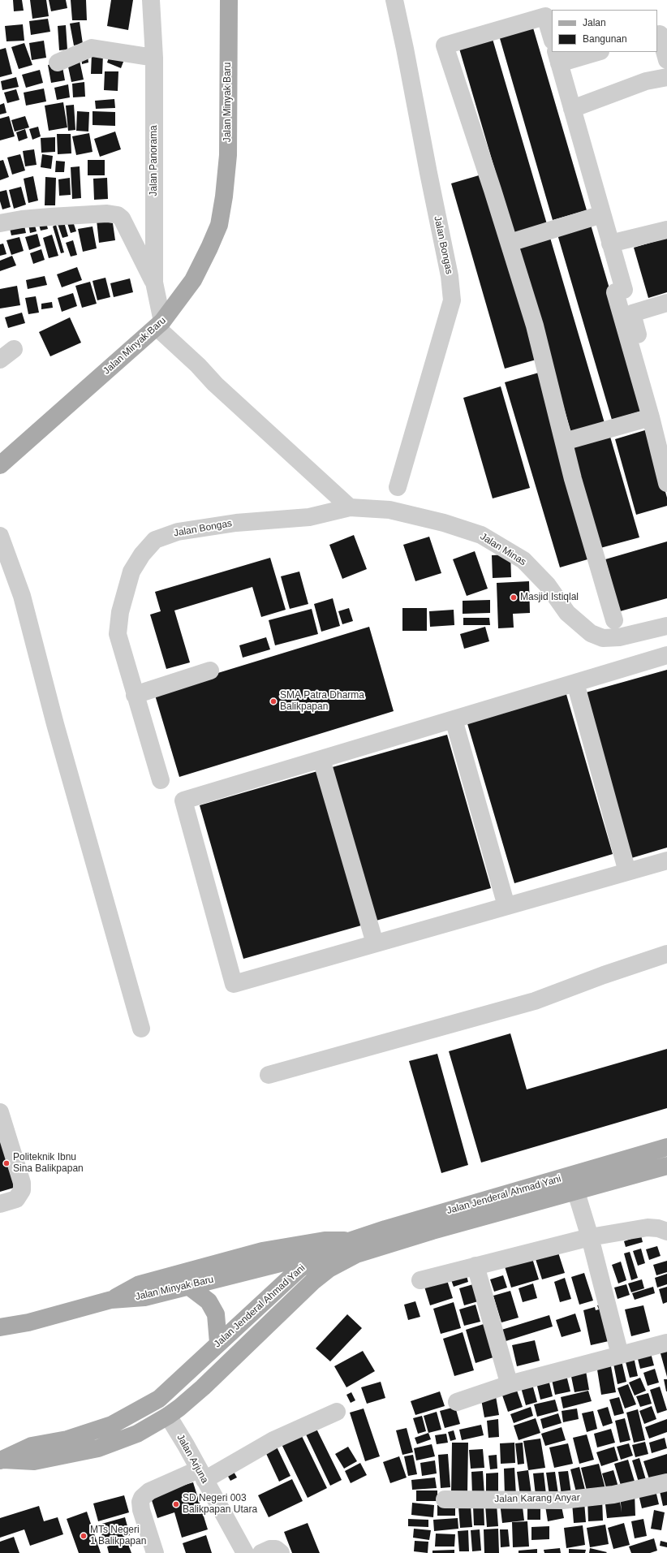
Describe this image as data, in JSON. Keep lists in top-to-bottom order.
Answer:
{
  "streets": {
    "main road": ["Jalan Minyak Baru", "Jalan Jenderal Ahmad Yani"],
    "street": [
      "Jalan Panorama",
      "Jalan Bongas",
      "Jalan Minas",
      "Jalan Arjuna",
      "Jalan Karang Anyar"
    ]
  },
  "crossings": [
    ["Jalan Minyak Baru", "Jalan Panorama"],
    ["Jalan Minyak Baru", "Jalan Jenderal Ahmad Yani"],
    ["Jalan Bongas", "Jalan Minas"],
    ["Jalan Jenderal Ahmad Yani", "Jalan Arjuna"]
  ],
  "places": [
    "Masjid Istiqlal",
    "SMA Patra Dharma Balikpapan",
    "Politeknik Ibnu Sina Balikpapan",
    "SD Negeri 003 Balikpapan Utara",
    "MTs Negeri 1 Balikpapan"
  ],
  "legend": ["Jalan", "Bangunan"]
}
